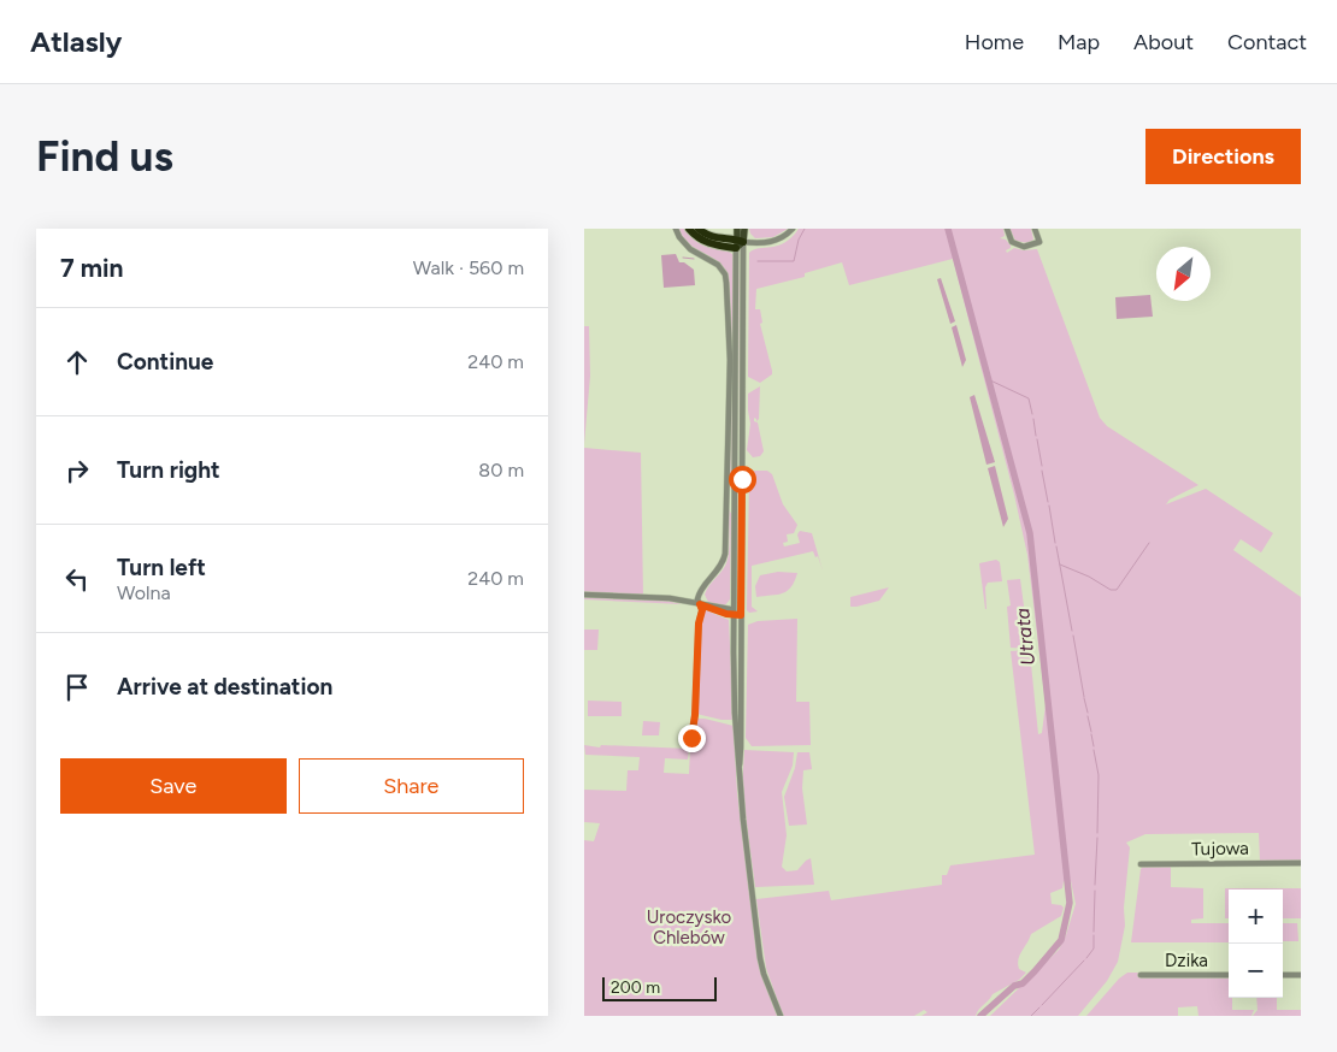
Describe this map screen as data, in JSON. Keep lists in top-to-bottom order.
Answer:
{
  "streets": {
    "street": ["Tujowa", "Dzika"]
  },
  "water": ["Utrata"],
  "parks": ["Uroczysko Chlebów"],
  "scale_bar": "200 m",
  "north": "bottom left",
  "page": {
    "header": "Atlasly",
    "nav": [
      "Home",
      "Map",
      "About",
      "Contact"
    ],
    "buttons": [
      "Directions",
      ["Save", "Share"]
    ],
    "title": "Find us",
    "heading": ["7 min", "Walk · 560 m"],
    "list": [
      ["Continue", "240 m"],
      ["Turn right", "80 m"],
      ["Turn left", "Wolna", "240 m"],
      "Arrive at destination"
    ],
    "map_buttons": ["+", "−"],
    "scale": "200 m"
  }
}
